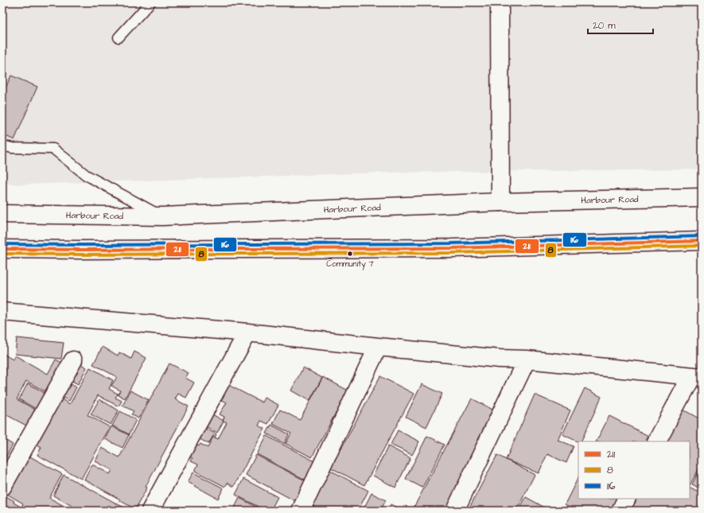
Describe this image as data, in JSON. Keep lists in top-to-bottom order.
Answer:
{
  "streets": {
    "main road": ["Harbour Road"]
  },
  "places": ["Community 7"],
  "lines": ["transit line 116", "transit line 211", "transit line 8"],
  "legend": ["211", "8", "116"],
  "scale_bar": "20 m"
}
